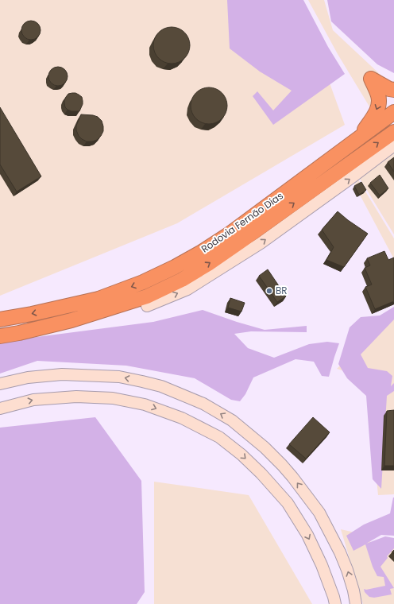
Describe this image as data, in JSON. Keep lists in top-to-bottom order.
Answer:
{
  "streets": {
    "highway": ["Rodovia Fernão Dias"]
  },
  "places": ["BR"]
}
